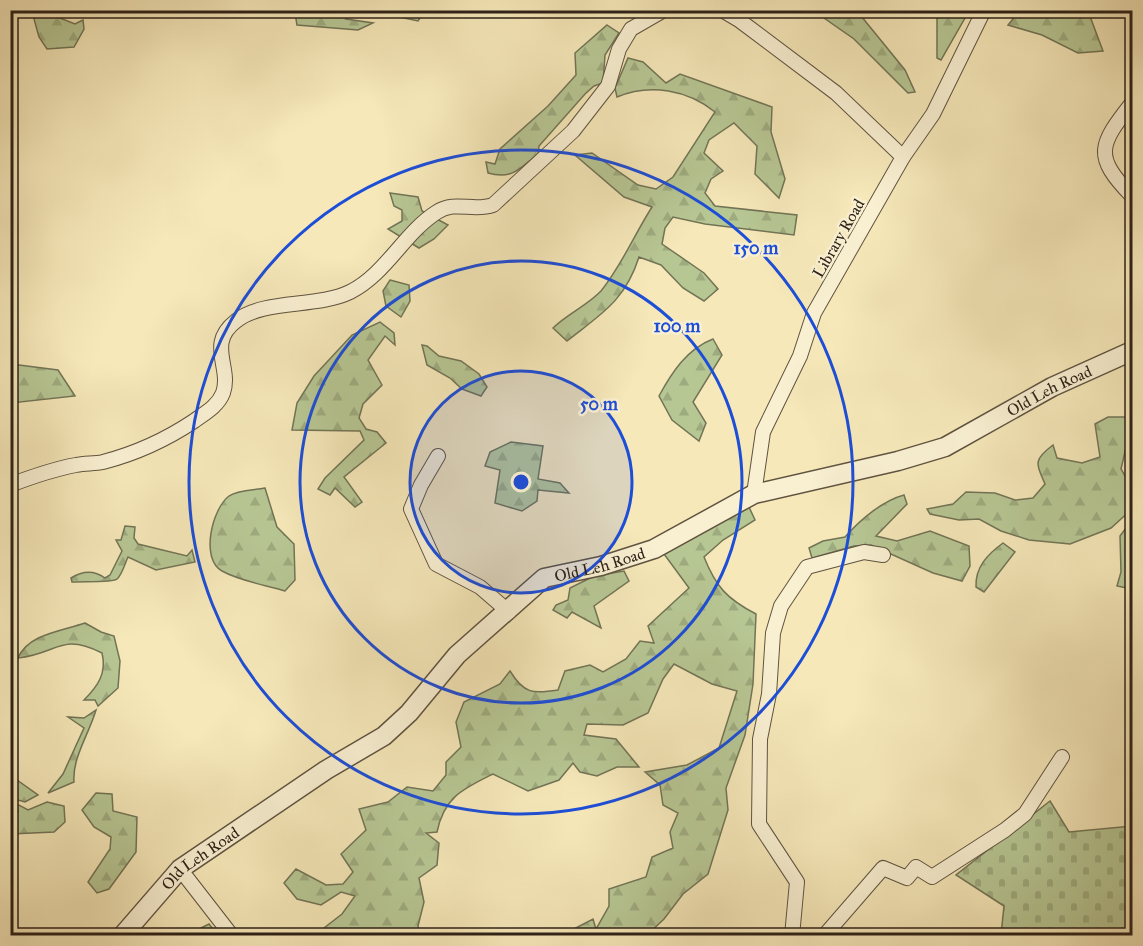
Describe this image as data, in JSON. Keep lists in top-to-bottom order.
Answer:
{
  "streets": {
    "street": ["Library Road", "Old Leh Road"]
  },
  "crossings": [
    ["Library Road", "Old Leh Road"]
  ],
  "rings": ["150 m", "100 m", "50 m"]
}
